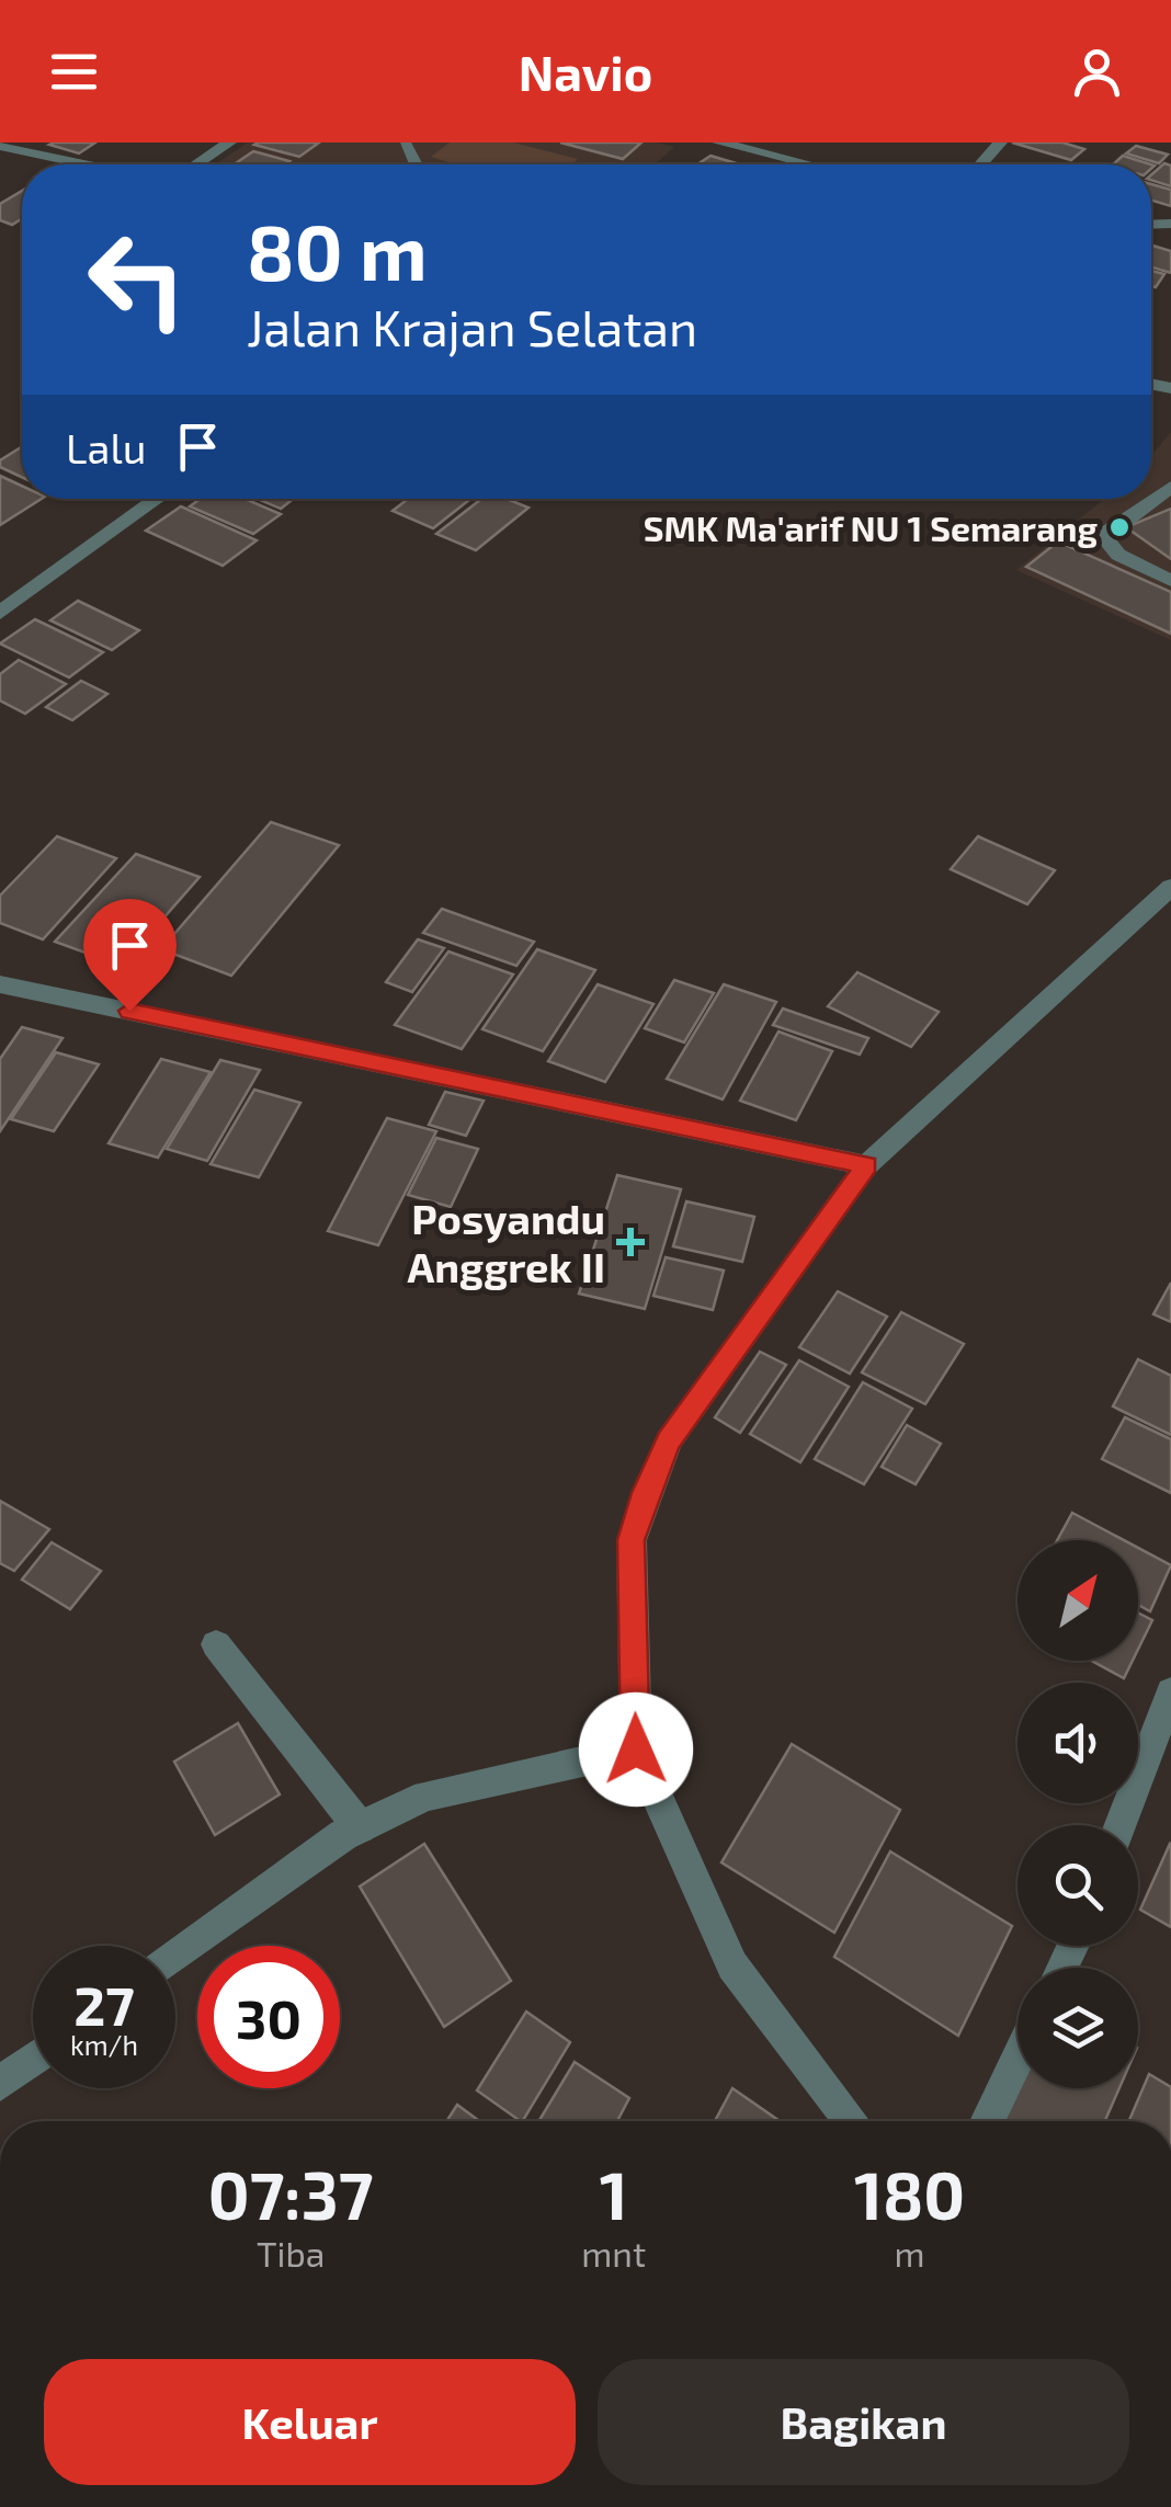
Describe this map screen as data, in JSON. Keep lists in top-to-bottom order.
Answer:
{
  "places": {
    "other": ["SMK Ma'arif NU 1 Semarang"],
    "health": ["Posyandu Anggrek II"]
  },
  "north": "top right",
  "page": {
    "header": "Navio",
    "turn": ["80 m", "Jalan Krajan Selatan"],
    "then": "Lalu",
    "speed": "27 km/h",
    "limit": "30",
    "eta": [
      "07:37",
      "Tiba",
      "1",
      "mnt",
      "180",
      "m"
    ],
    "buttons": ["Keluar", "Bagikan"]
  }
}
